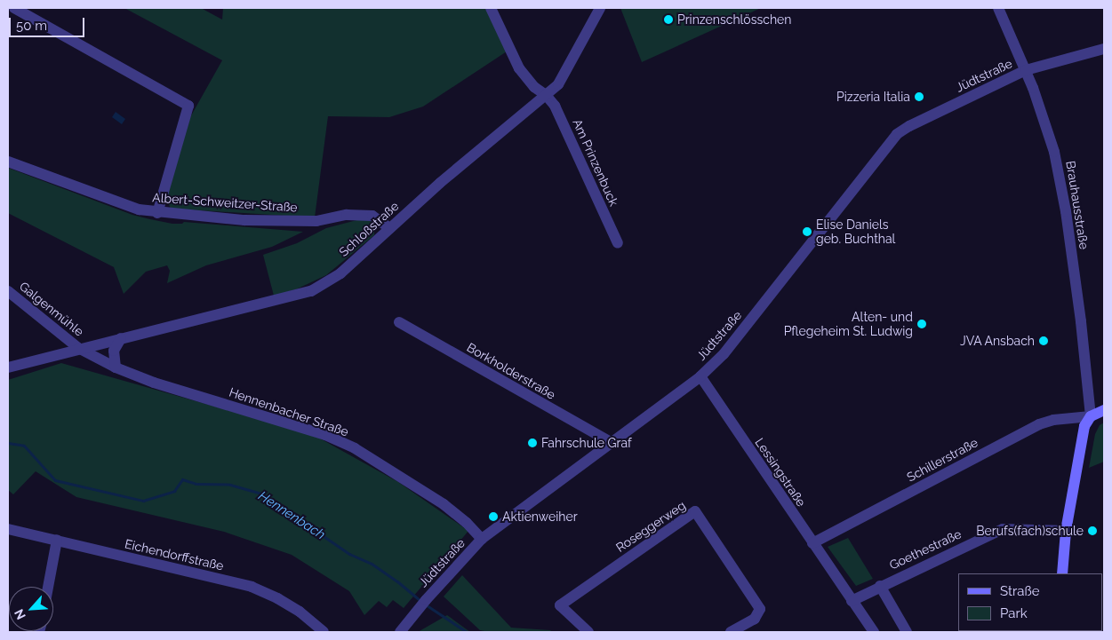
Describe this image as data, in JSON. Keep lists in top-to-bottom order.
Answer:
{
  "streets": {
    "main road": ["Brauhausstraße"],
    "street": [
      "Jüdtstraße",
      "Am Prinzenbuck",
      "Albert-Schweitzer-Straße",
      "Schloßstraße",
      "Galgenmühle",
      "Borkholderstraße",
      "Hennenbacher Straße",
      "Schillerstraße",
      "Lessingstraße",
      "Roseggerweg",
      "Goethestraße",
      "Eichendorffstraße"
    ]
  },
  "crossings": [
    ["Jüdtstraße", "Brauhausstraße"],
    ["Jüdtstraße", "Borkholderstraße"],
    ["Jüdtstraße", "Hennenbacher Straße"],
    ["Jüdtstraße", "Lessingstraße"],
    ["Am Prinzenbuck", "Schloßstraße"],
    ["Albert-Schweitzer-Straße", "Schloßstraße"],
    ["Brauhausstraße", "Schillerstraße"],
    ["Brauhausstraße", "Goethestraße"],
    ["Schloßstraße", "Galgenmühle"],
    ["Schloßstraße", "Hennenbacher Straße"],
    ["Galgenmühle", "Hennenbacher Straße"],
    ["Schillerstraße", "Lessingstraße"],
    ["Lessingstraße", "Goethestraße"]
  ],
  "water": ["Hennenbach"],
  "places": [
    "Prinzenschlösschen",
    "Pizzeria Italia",
    "Elise Daniels geb. Buchthal",
    "Alten- und Pflegeheim St. Ludwig",
    "JVA Ansbach",
    "Fahrschule Graf",
    "Aktienweiher",
    "Berufs(fach)schule"
  ],
  "legend": ["Straße", "Park"],
  "scale_bar": "50 m",
  "north": "bottom left"
}
